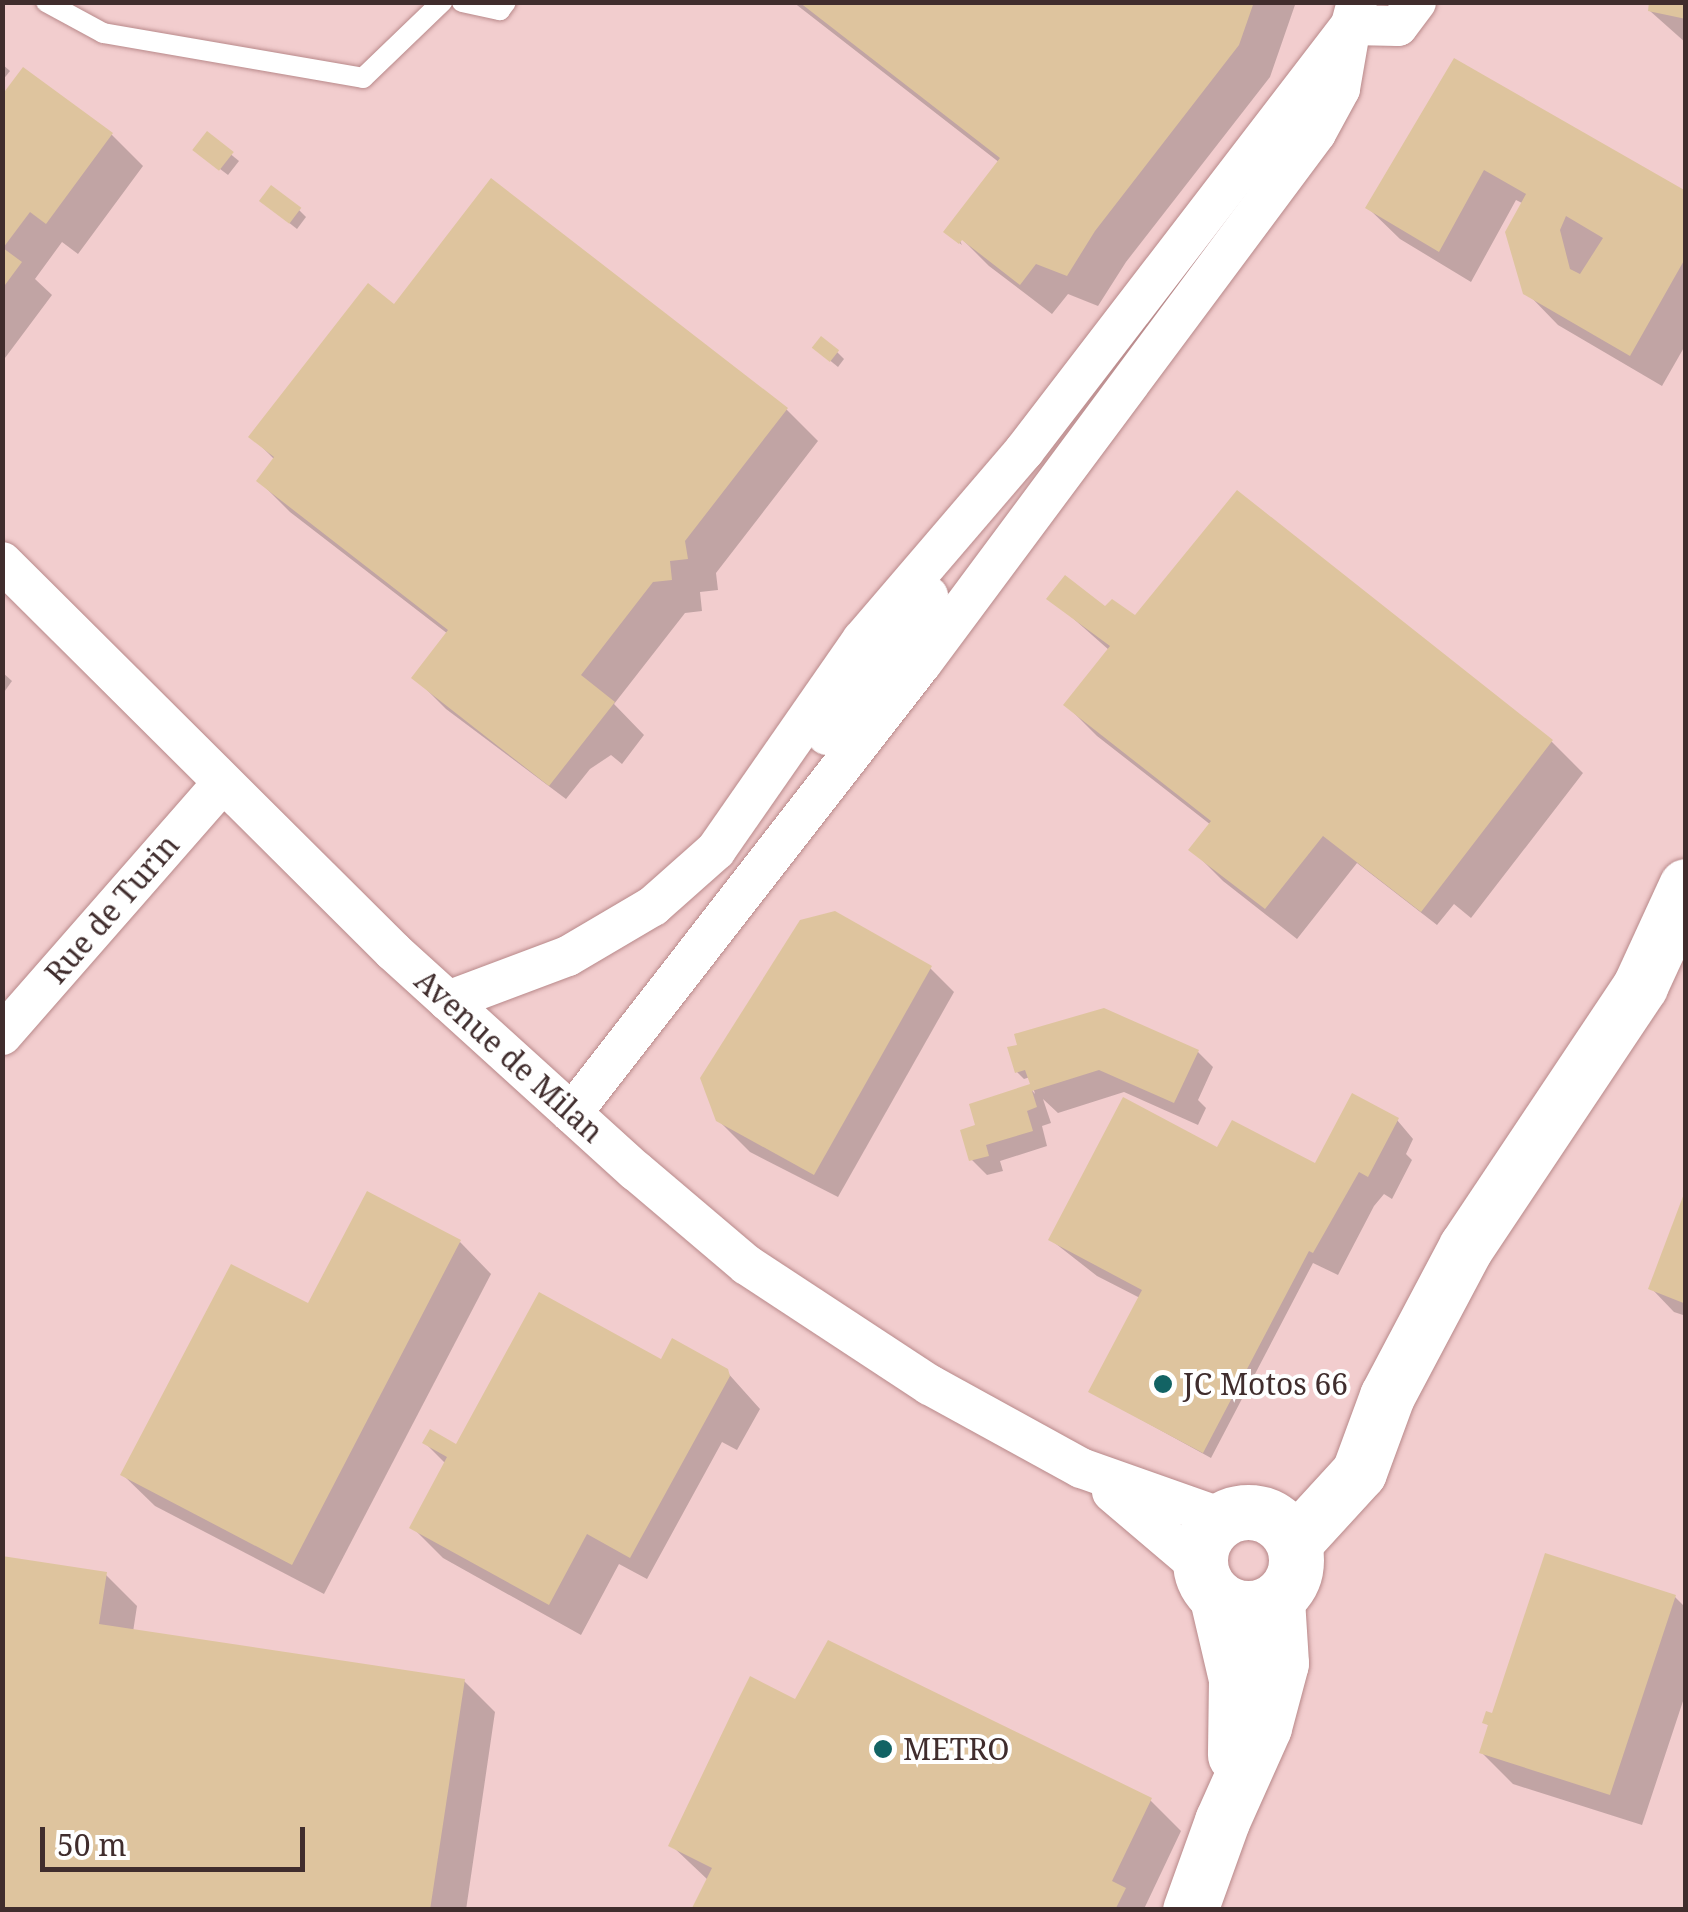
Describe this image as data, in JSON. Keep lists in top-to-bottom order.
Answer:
{
  "streets": {
    "street": ["Rue de Turin", "Avenue de Milan"]
  },
  "crossings": [
    ["Rue de Turin", "Avenue de Milan"]
  ],
  "places": ["JC Motos 66", "METRO"],
  "scale_bar": "50 m"
}
